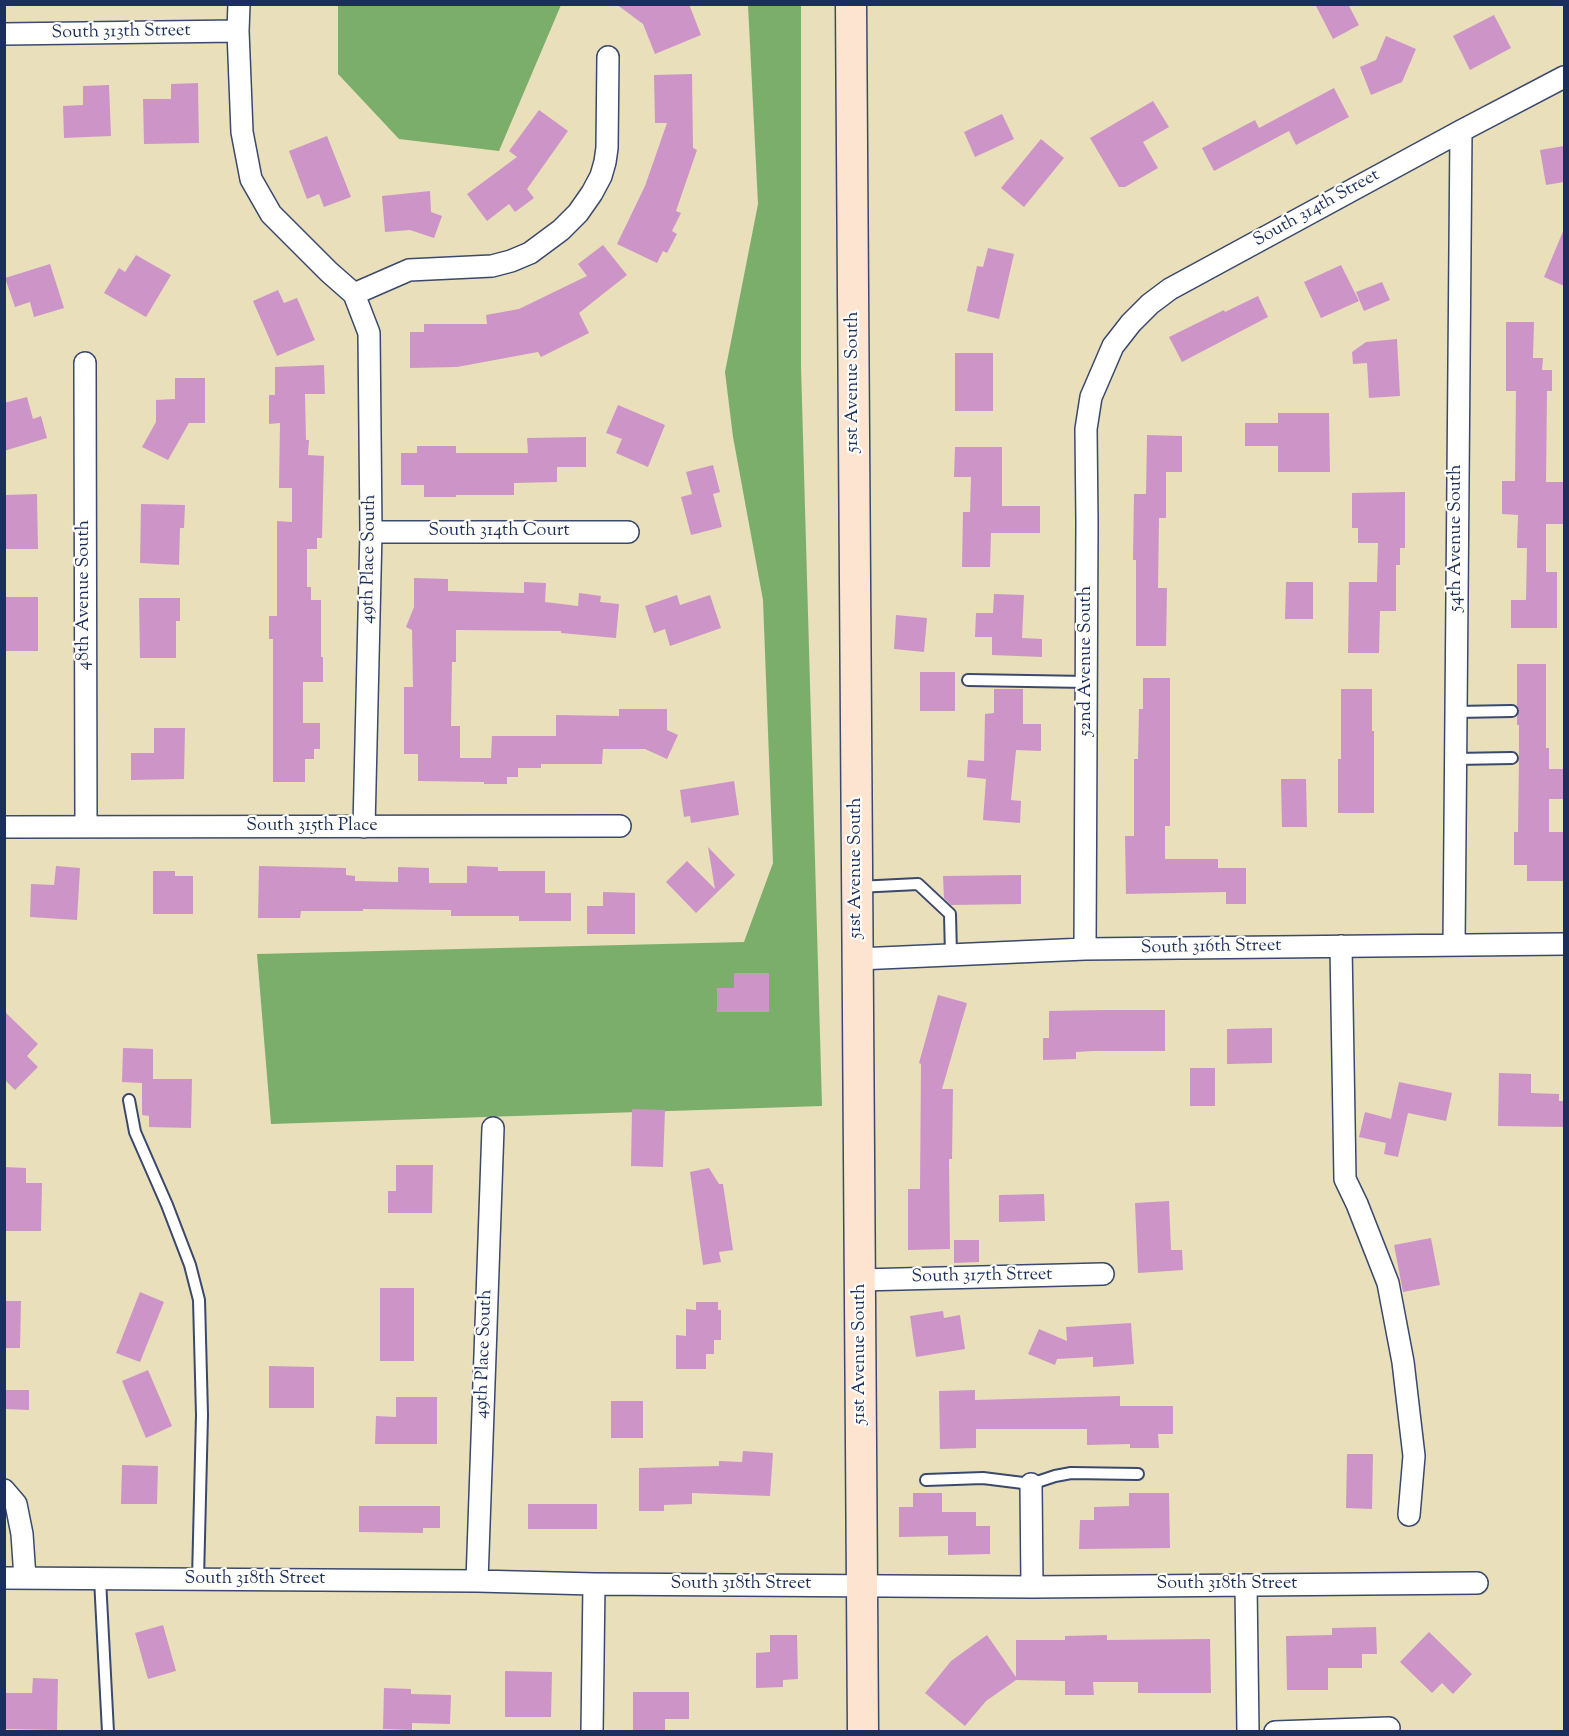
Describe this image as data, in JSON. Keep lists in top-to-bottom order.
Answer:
{
  "streets": {
    "main road": ["51st Avenue South"],
    "street": [
      "South 313th Street",
      "South 314th Street",
      "South 314th Court",
      "54th Avenue South",
      "49th Place South",
      "48th Avenue South",
      "52nd Avenue South",
      "South 315th Place",
      "South 316th Street",
      "South 317th Street",
      "South 318th Street"
    ]
  },
  "crossings": [
    ["South 314th Street", "54th Avenue South"],
    ["South 314th Street", "52nd Avenue South"],
    ["51st Avenue South", "South 316th Street"],
    ["51st Avenue South", "South 317th Street"],
    ["51st Avenue South", "South 318th Street"],
    ["South 314th Court", "49th Place South"],
    ["54th Avenue South", "South 316th Street"],
    ["49th Place South", "South 315th Place"],
    ["49th Place South", "South 318th Street"],
    ["48th Avenue South", "South 315th Place"],
    ["52nd Avenue South", "South 316th Street"]
  ]
}
